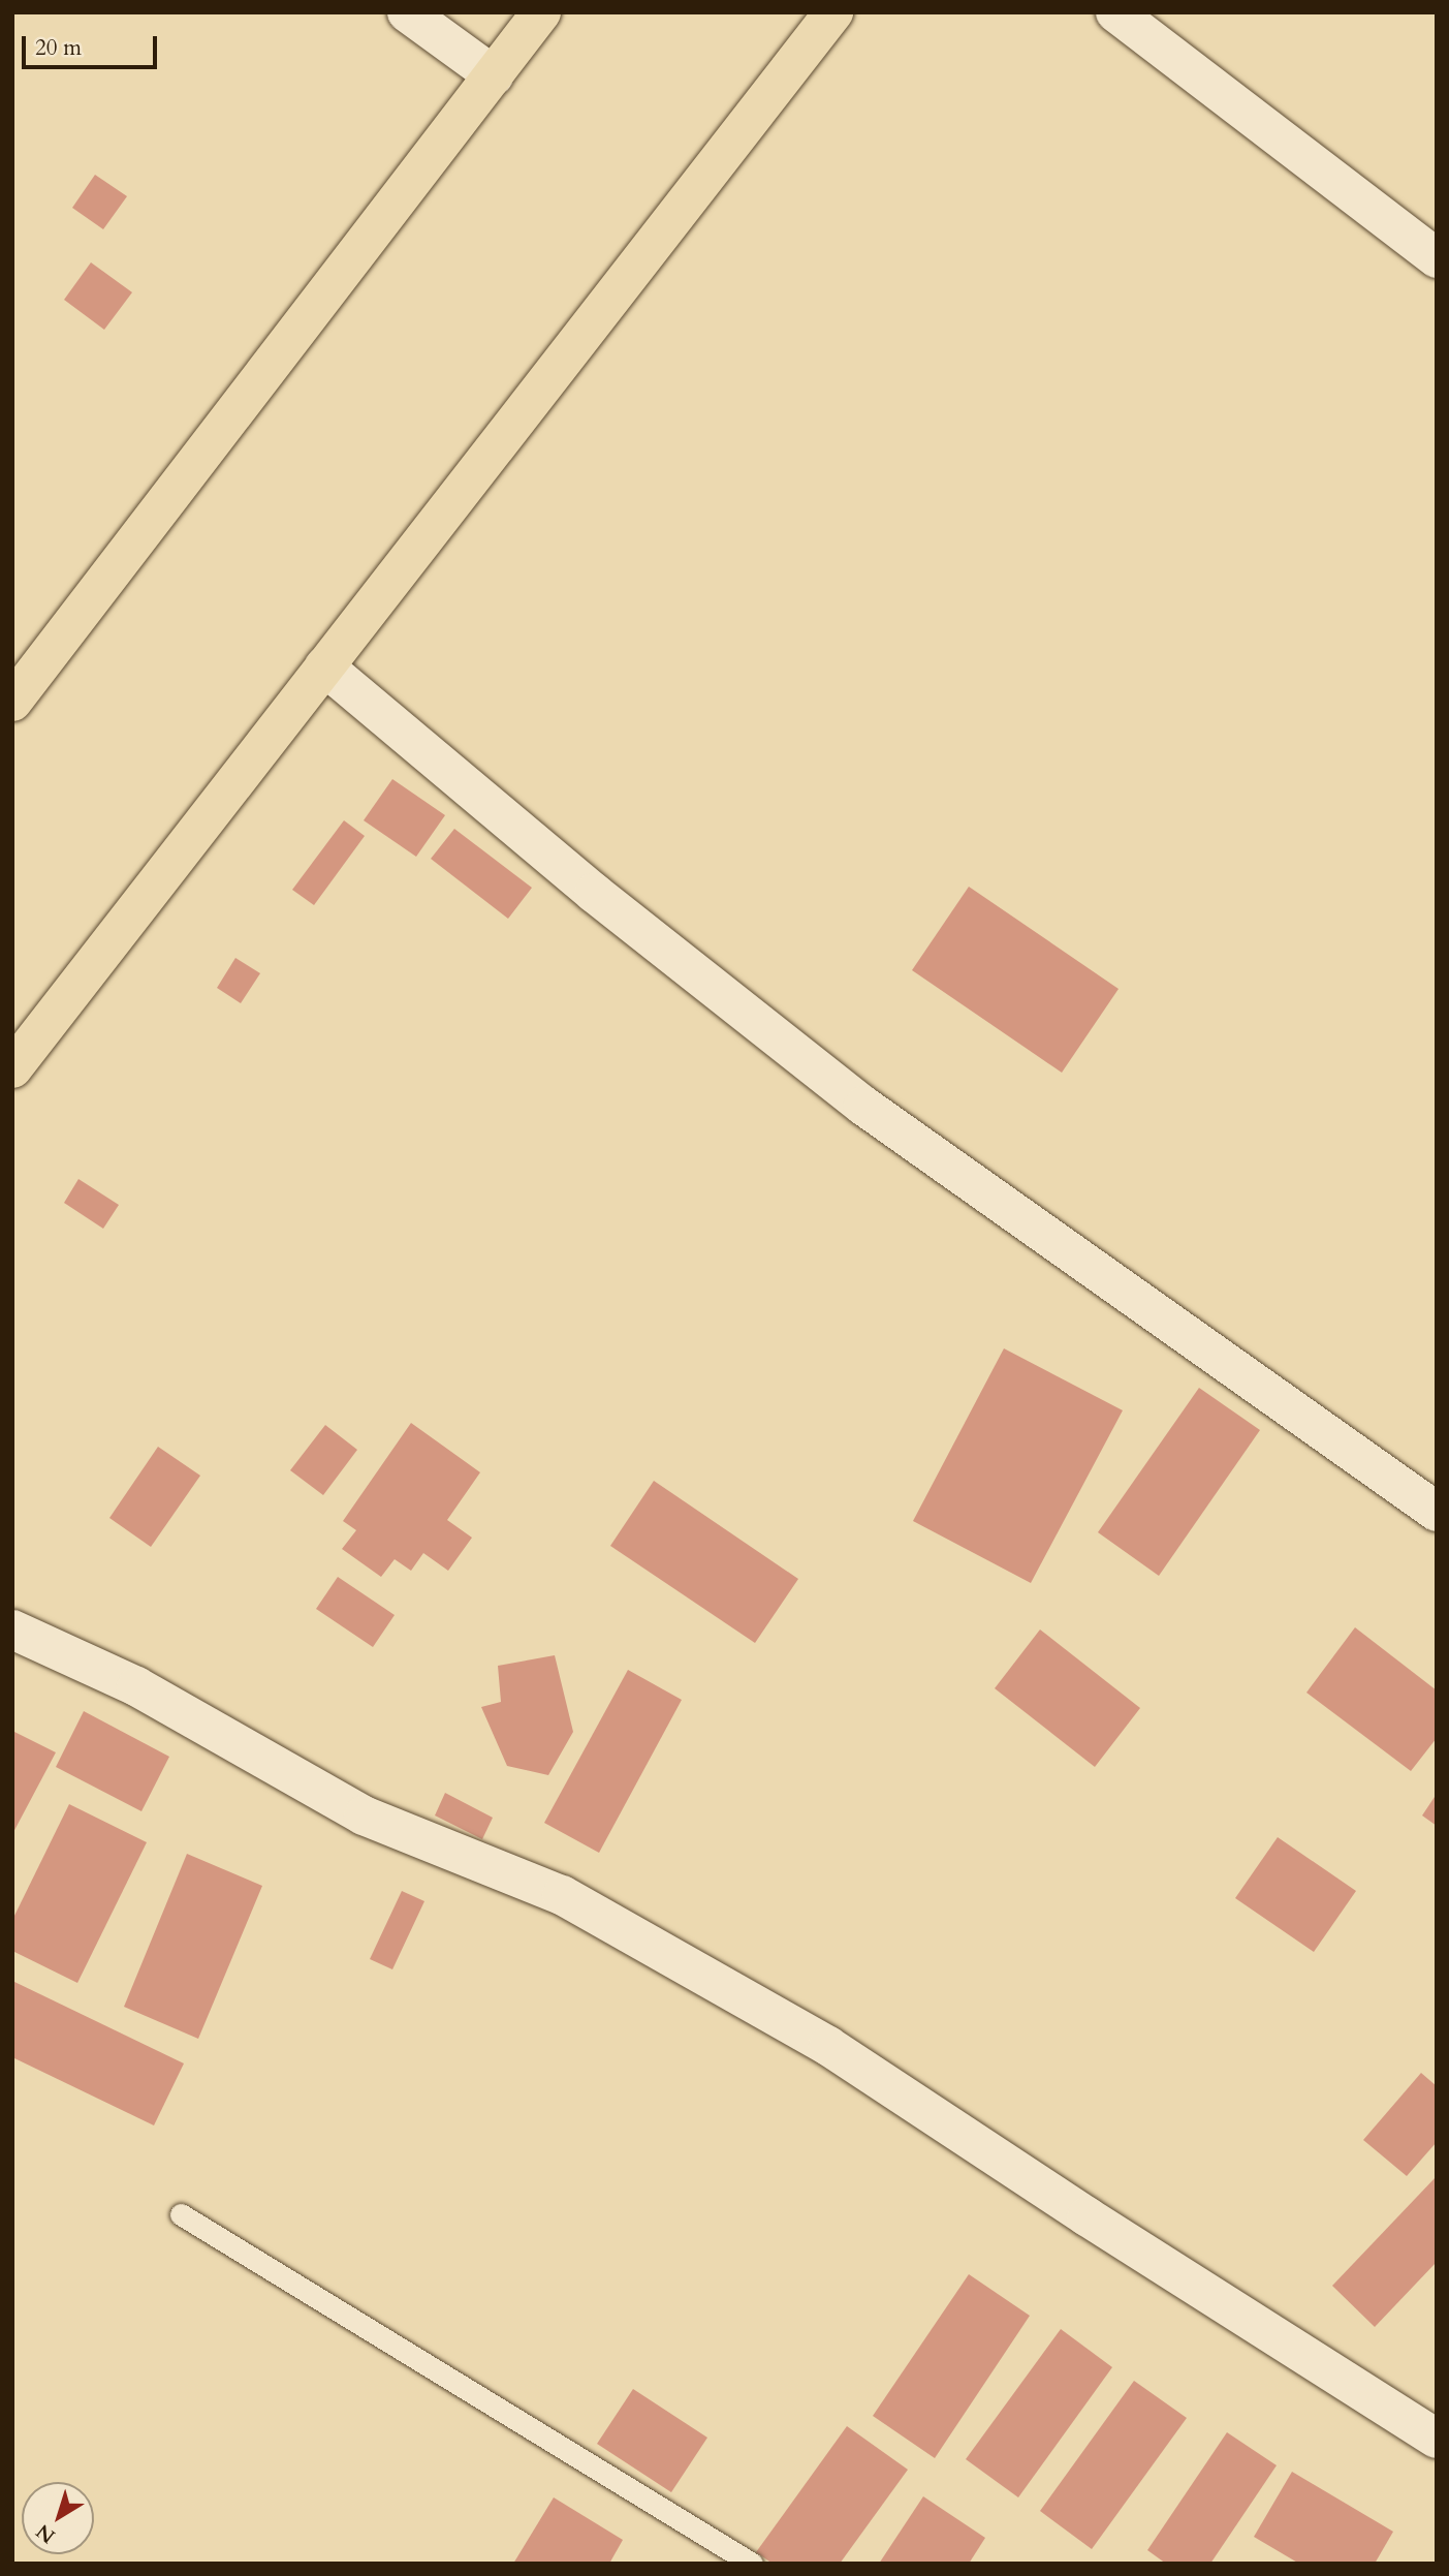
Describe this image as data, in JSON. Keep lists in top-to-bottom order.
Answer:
{
  "scale_bar": "20 m",
  "north": "bottom left"
}
